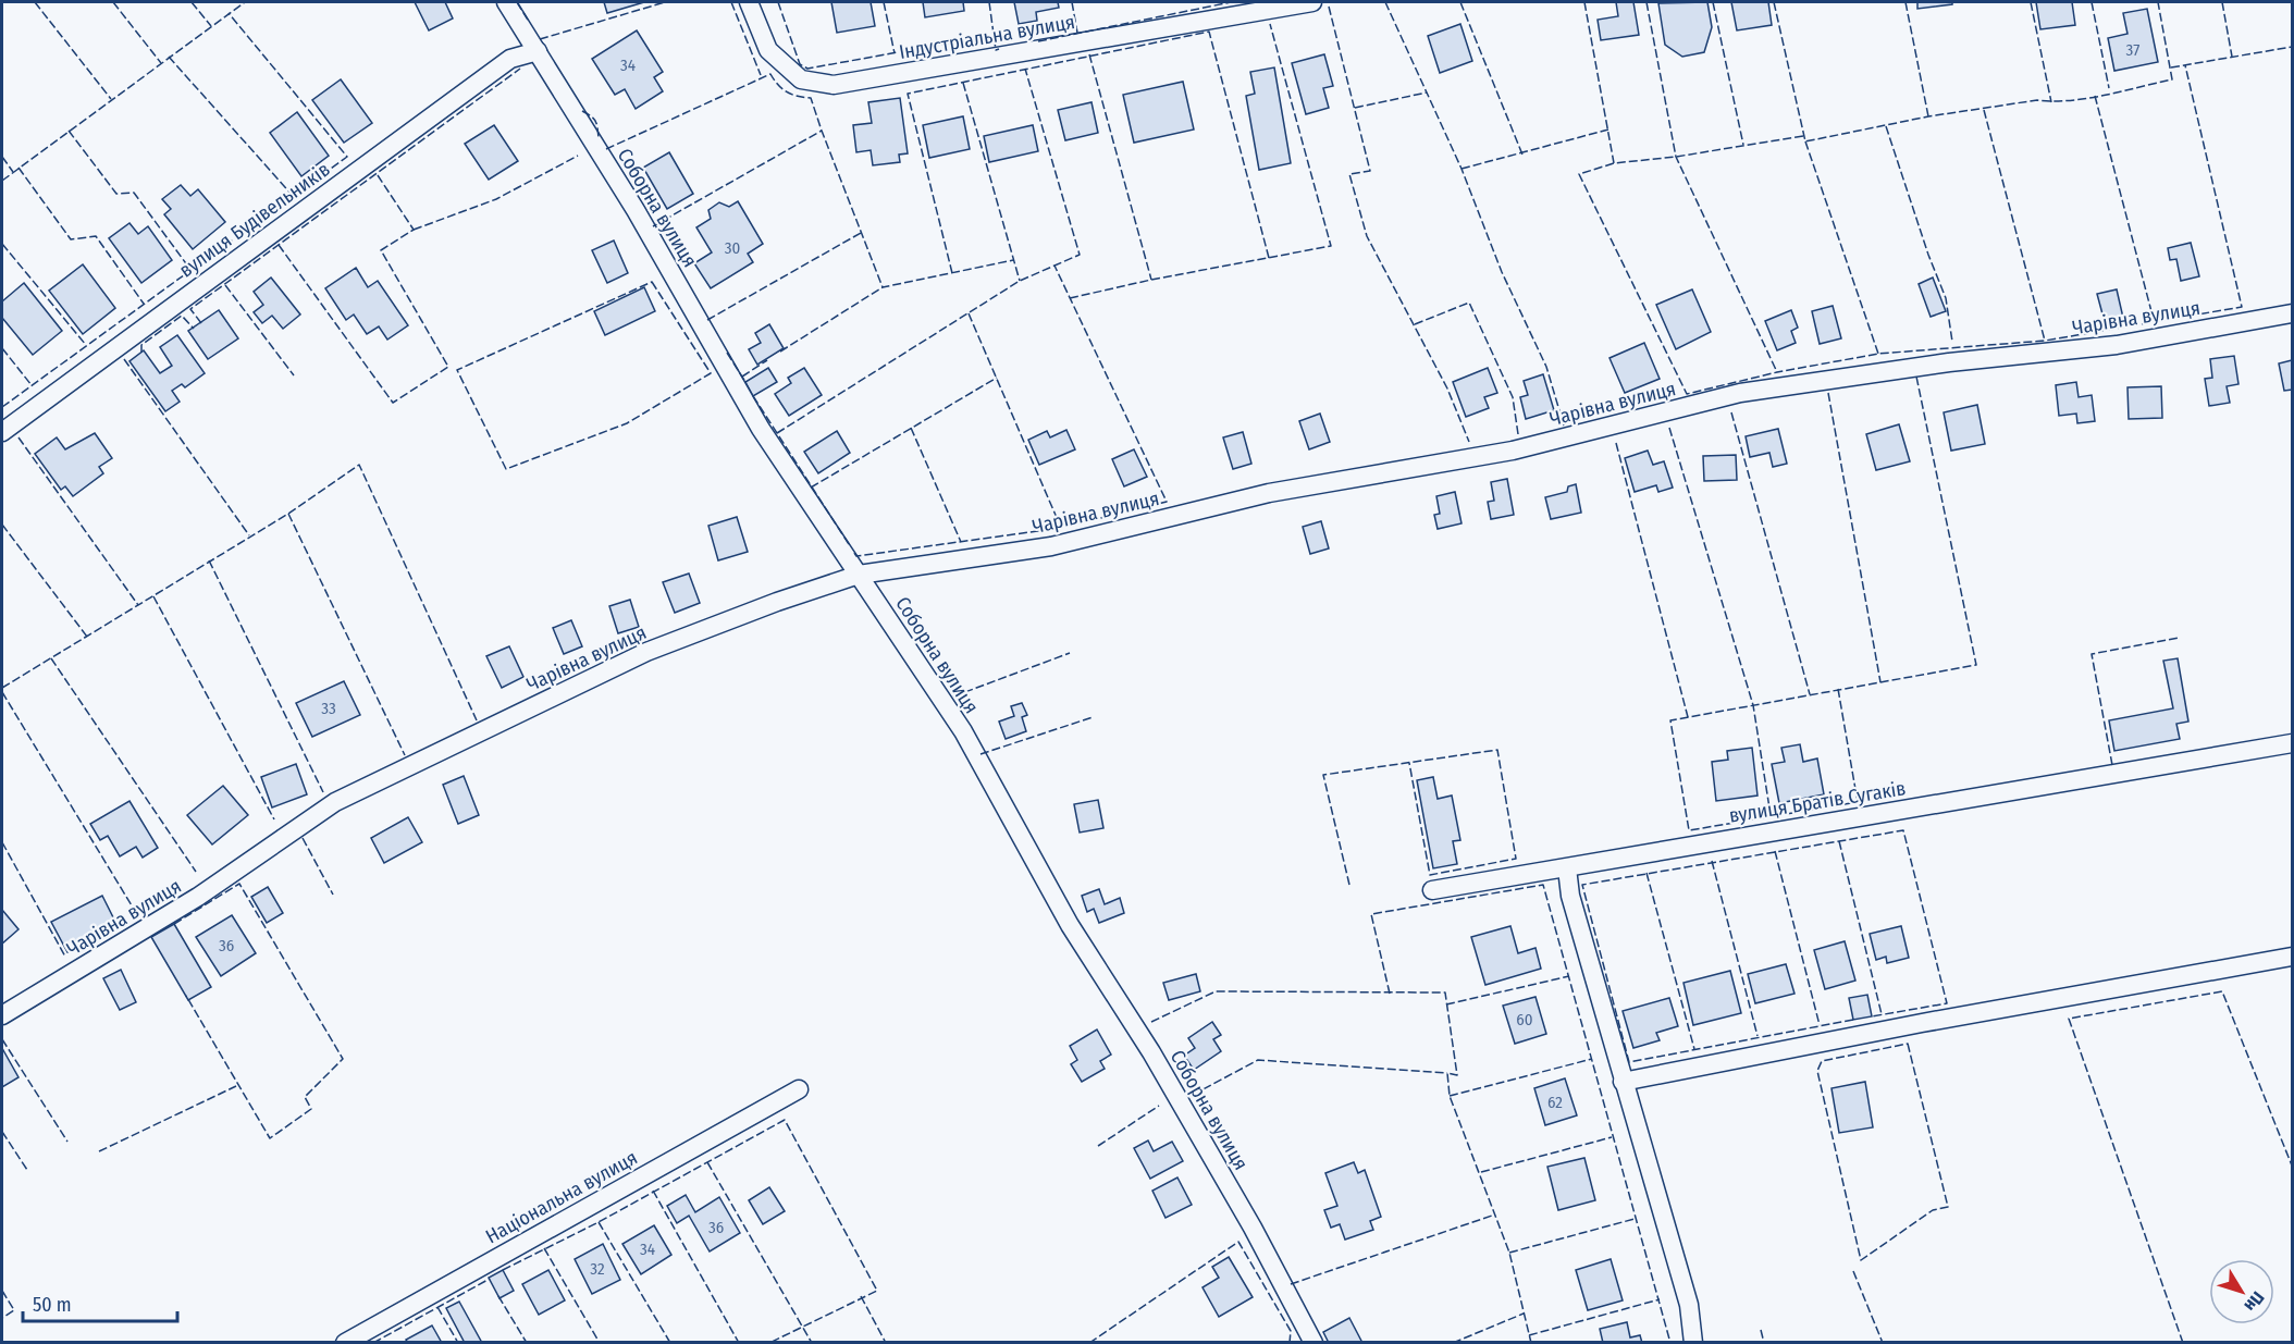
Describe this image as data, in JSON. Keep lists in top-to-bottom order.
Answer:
{
  "streets": {
    "street": [
      "Індустріальна вулиця",
      "Соборна вулиця",
      "вулиця Будівельників",
      "Чарівна вулиця",
      "вулиця Братів Сугаків",
      "Національна вулиця"
    ]
  },
  "crossings": [
    ["Соборна вулиця", "вулиця Будівельників"],
    ["Соборна вулиця", "Чарівна вулиця"]
  ],
  "house_numbers": [
    "37",
    "34",
    "30",
    "33",
    "36",
    "60",
    "62",
    "36",
    "34",
    "32"
  ],
  "scale_bar": "50 m",
  "north": "bottom right"
}
